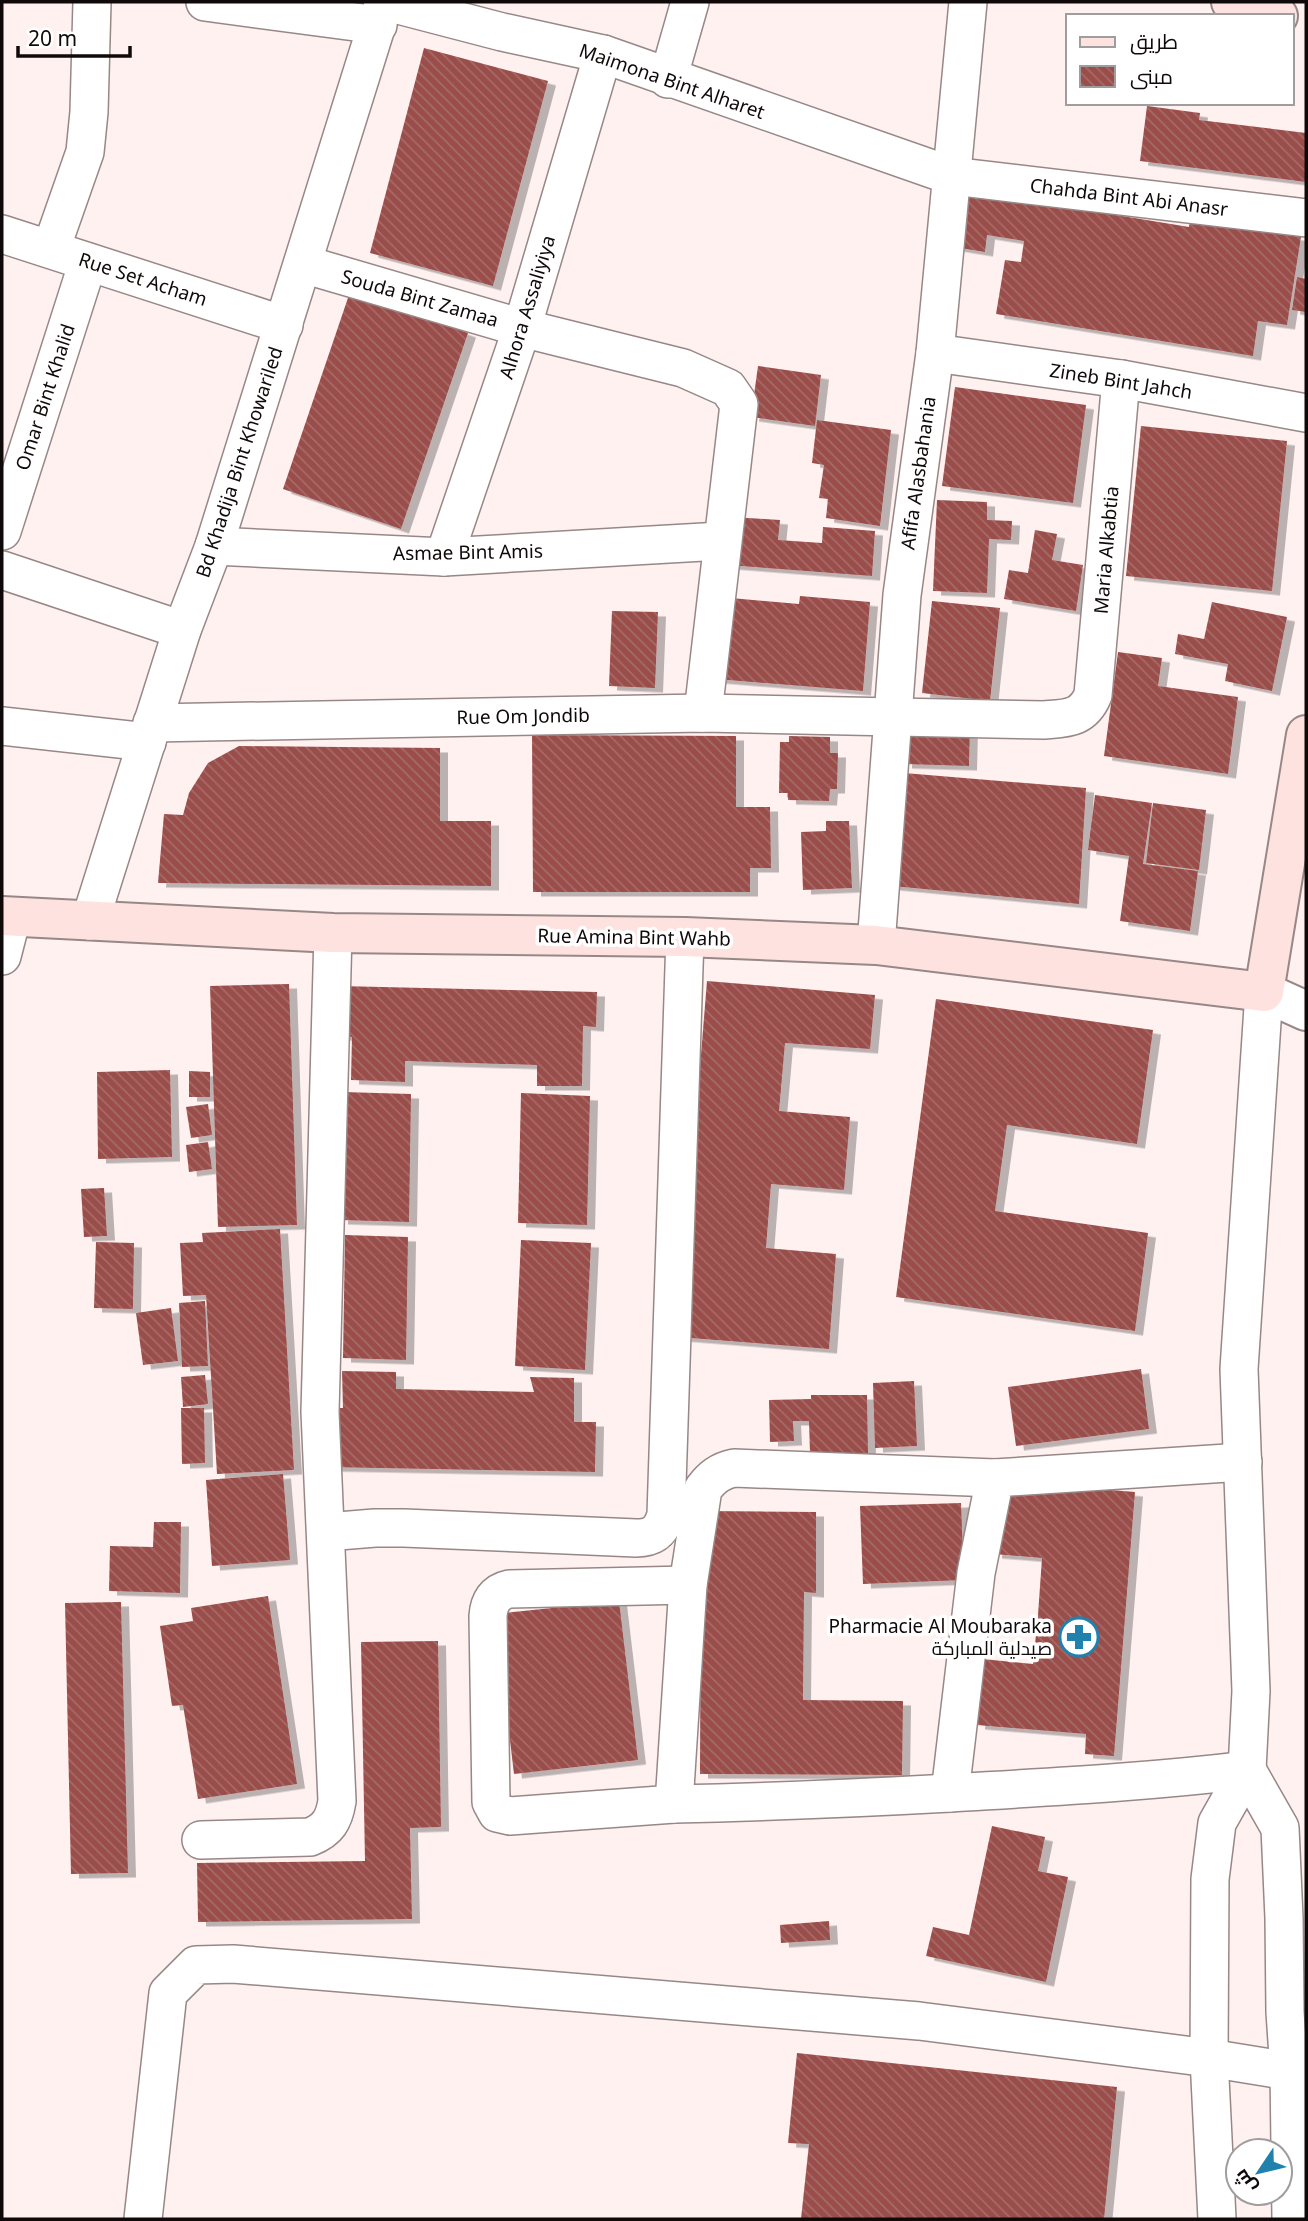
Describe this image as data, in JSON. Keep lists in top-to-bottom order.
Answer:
{
  "streets": {
    "main road": ["Rue Amina Bint Wahb"],
    "street": [
      "Maimona Bint Alharet",
      "Chahda Bint Abi Anasr",
      "Rue Set Acham",
      "Souda Bint Zamaa",
      "Alhora Assaliyiya",
      "Zineb Bint Jahch",
      "Omar Bint Khalid",
      "Bd Khadija Bint Khowariled",
      "Afifa Alasbahania",
      "Maria Alkabtia",
      "Asmae Bint Amis",
      "Rue Om Jondib"
    ]
  },
  "crossings": [
    ["Maimona Bint Alharet", "Chahda Bint Abi Anasr"],
    ["Maimona Bint Alharet", "Alhora Assaliyiya"],
    ["Maimona Bint Alharet", "Bd Khadija Bint Khowariled"],
    ["Maimona Bint Alharet", "Afifa Alasbahania"],
    ["Chahda Bint Abi Anasr", "Afifa Alasbahania"],
    ["Rue Set Acham", "Omar Bint Khalid"],
    ["Rue Set Acham", "Bd Khadija Bint Khowariled"],
    ["Souda Bint Zamaa", "Alhora Assaliyiya"],
    ["Souda Bint Zamaa", "Bd Khadija Bint Khowariled"],
    ["Souda Bint Zamaa", "Asmae Bint Amis"],
    ["Alhora Assaliyiya", "Asmae Bint Amis"],
    ["Zineb Bint Jahch", "Afifa Alasbahania"],
    ["Zineb Bint Jahch", "Maria Alkabtia"],
    ["Bd Khadija Bint Khowariled", "Asmae Bint Amis"],
    ["Bd Khadija Bint Khowariled", "Rue Om Jondib"],
    ["Bd Khadija Bint Khowariled", "Rue Amina Bint Wahb"],
    ["Afifa Alasbahania", "Rue Om Jondib"],
    ["Afifa Alasbahania", "Rue Amina Bint Wahb"],
    ["Maria Alkabtia", "Rue Om Jondib"]
  ],
  "places": {
    "pharmacy": ["Pharmacie Al Moubaraka صيدلية المباركة"]
  },
  "legend": ["طريق", "مبنى"],
  "scale_bar": "20 m",
  "north": "bottom left"
}
